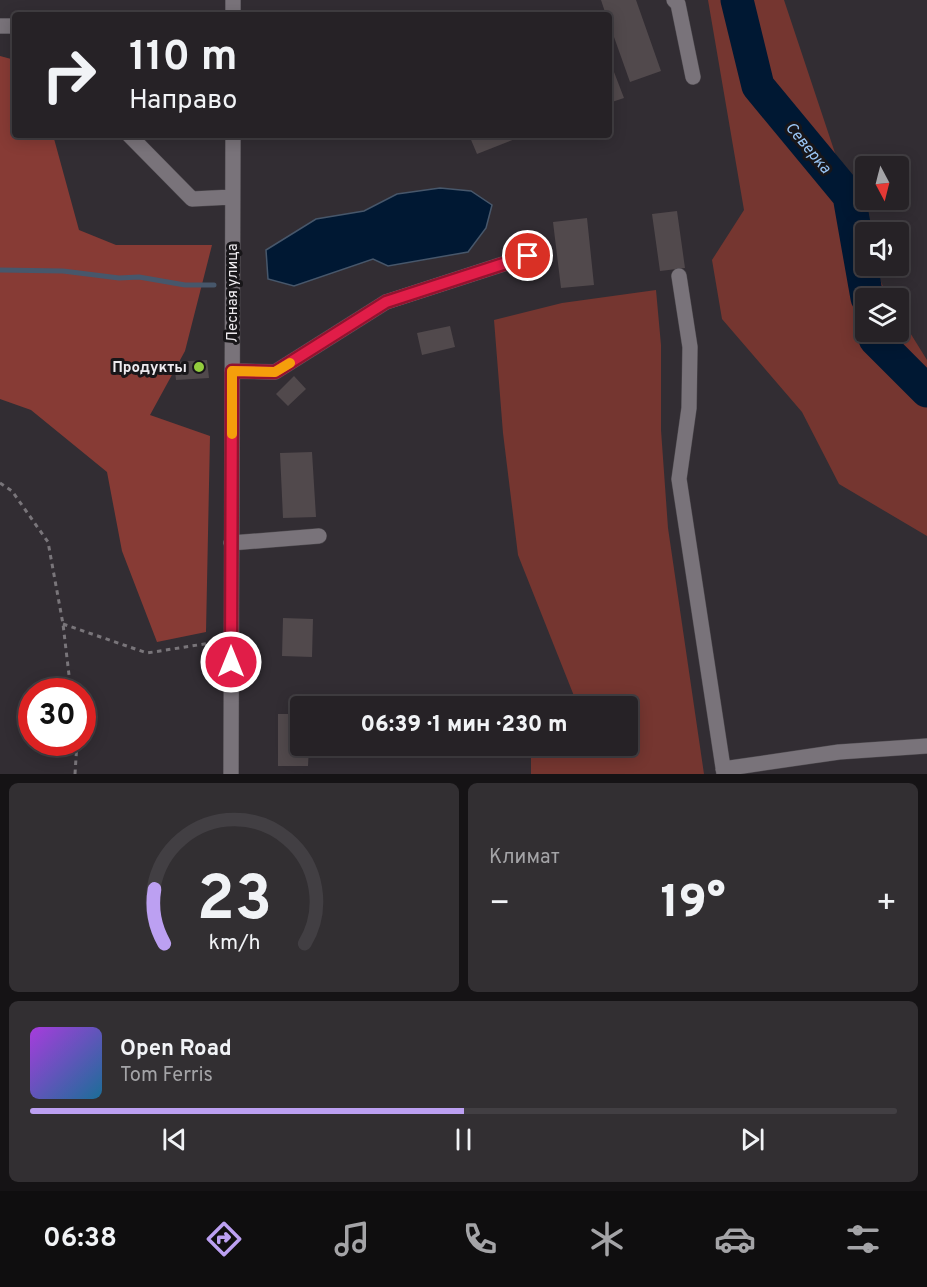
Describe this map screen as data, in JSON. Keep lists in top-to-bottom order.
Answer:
{
  "streets": {
    "street": ["Лесная улица"]
  },
  "water": ["Северка"],
  "places": ["Продукты"],
  "north": "bottom",
  "page": {
    "turn": ["110 m", "Направо"],
    "limit": "30",
    "trip": "06:39 · 1 мин · 230 m",
    "tile": "Климат",
    "heat": ["−", "19°", "+"],
    "song": ["Open Road", "Tom Ferris"],
    "tabs": "06:38",
    "gauge": ["23", "km/h"]
  }
}
